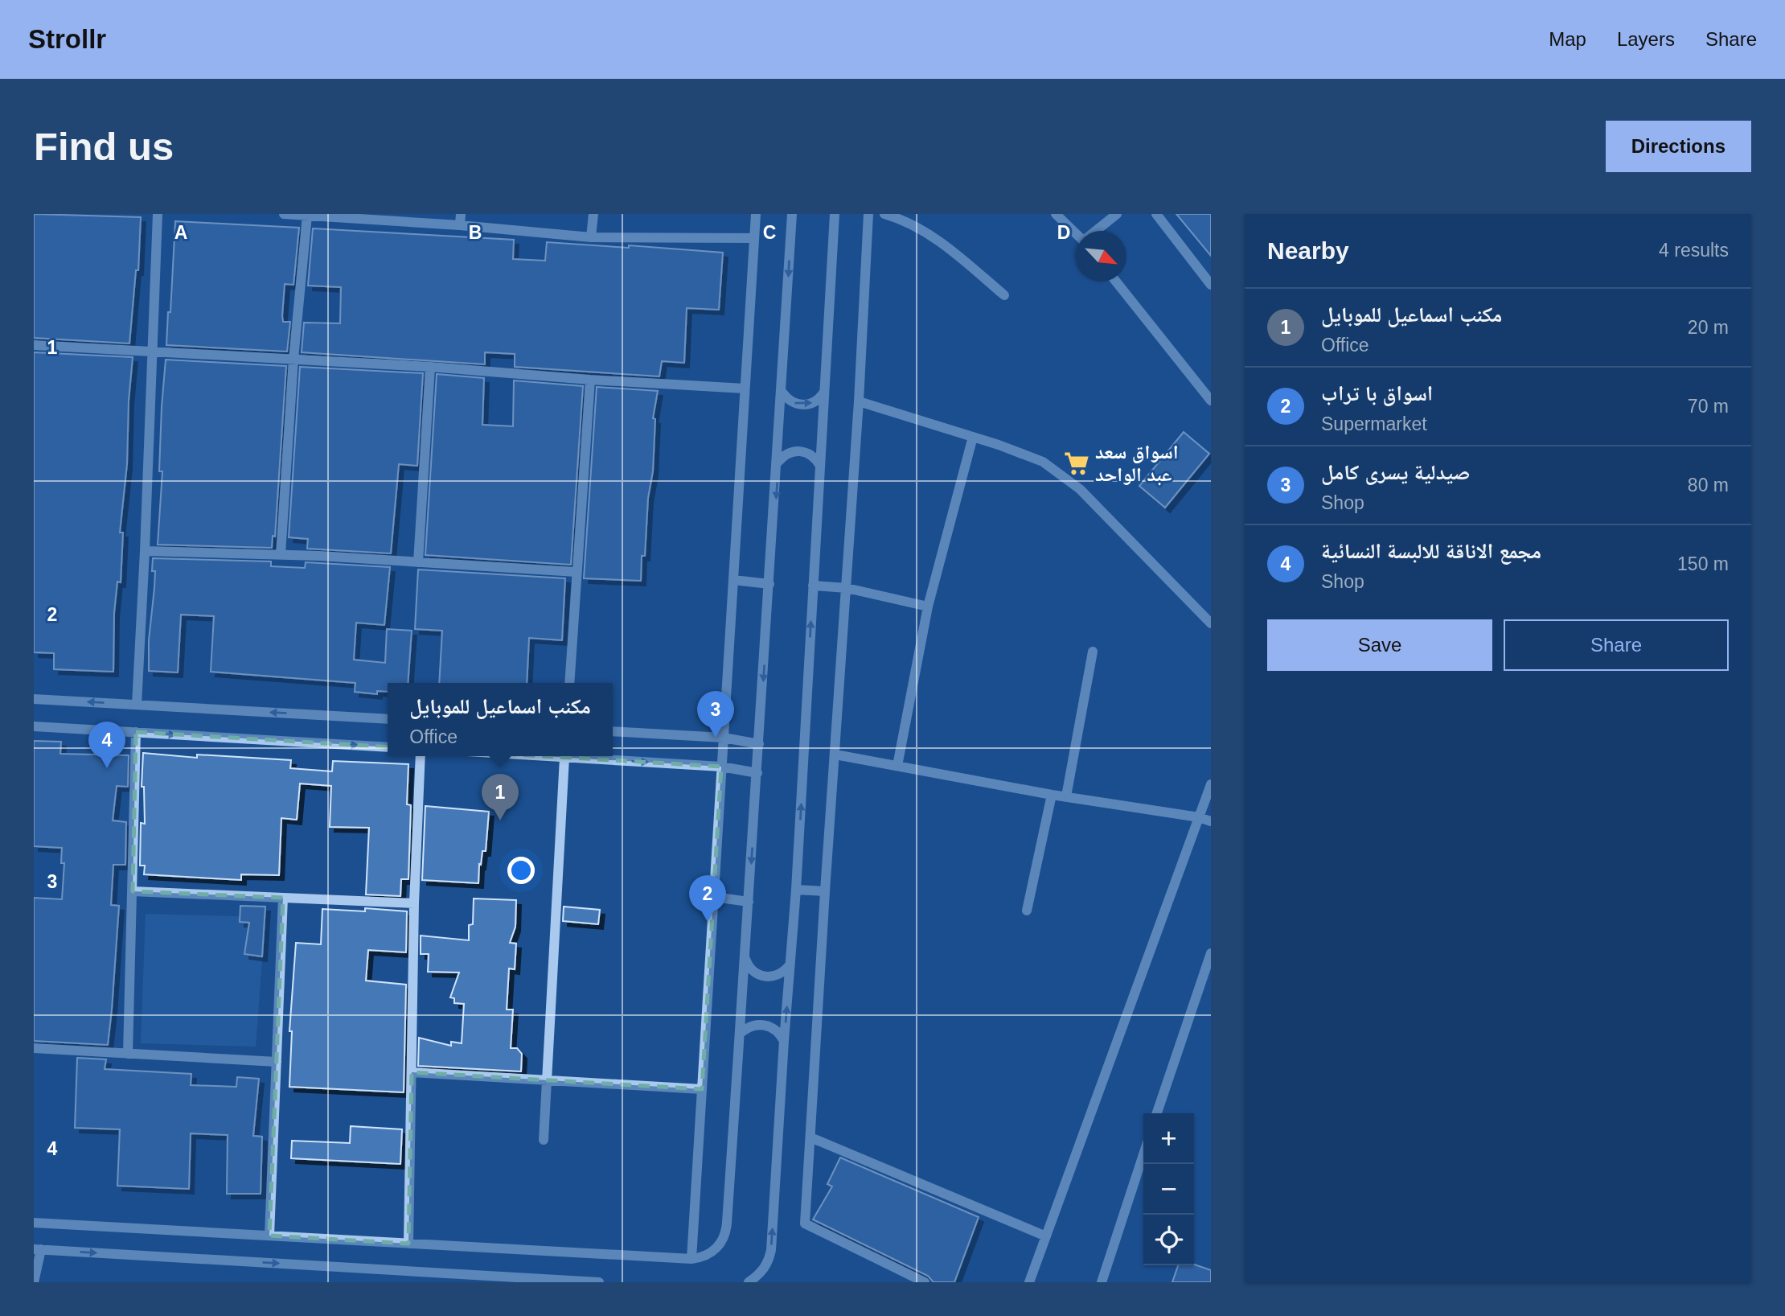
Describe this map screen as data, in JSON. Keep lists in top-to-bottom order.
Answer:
{
  "places": {
    "supermarket": ["اسواق سعد عبد الواحد"]
  },
  "north": "bottom right",
  "page": {
    "header": "Strollr",
    "nav": ["Map", "Layers", "Share"],
    "buttons": [
      "Directions",
      ["Save", "Share"]
    ],
    "title": "Find us",
    "heading": ["Nearby", "4 results"],
    "list": [
      {
        "mark": "1",
        "name": "مكنب اسماعيل للموبايل",
        "note": "Office",
        "value": "20 m"
      },
      {
        "mark": "2",
        "name": "اسواق با تراب",
        "note": "Supermarket",
        "value": "70 m"
      },
      {
        "mark": "3",
        "name": "صيدلية يسرى كامل",
        "note": "Shop",
        "value": "80 m"
      },
      {
        "mark": "4",
        "name": "مجمع الاناقة للالبسة النسائية",
        "note": "Shop",
        "value": "150 m"
      }
    ],
    "popup": ["مكنب اسماعيل للموبايل", "Office"],
    "pins": [
      "3",
      "4",
      "1",
      "2"
    ],
    "map_buttons": ["+", "−"]
  },
  "grid": {
    "columns": [
      "A",
      "B",
      "C",
      "D"
    ],
    "rows": [
      "1",
      "2",
      "3",
      "4"
    ]
  }
}
